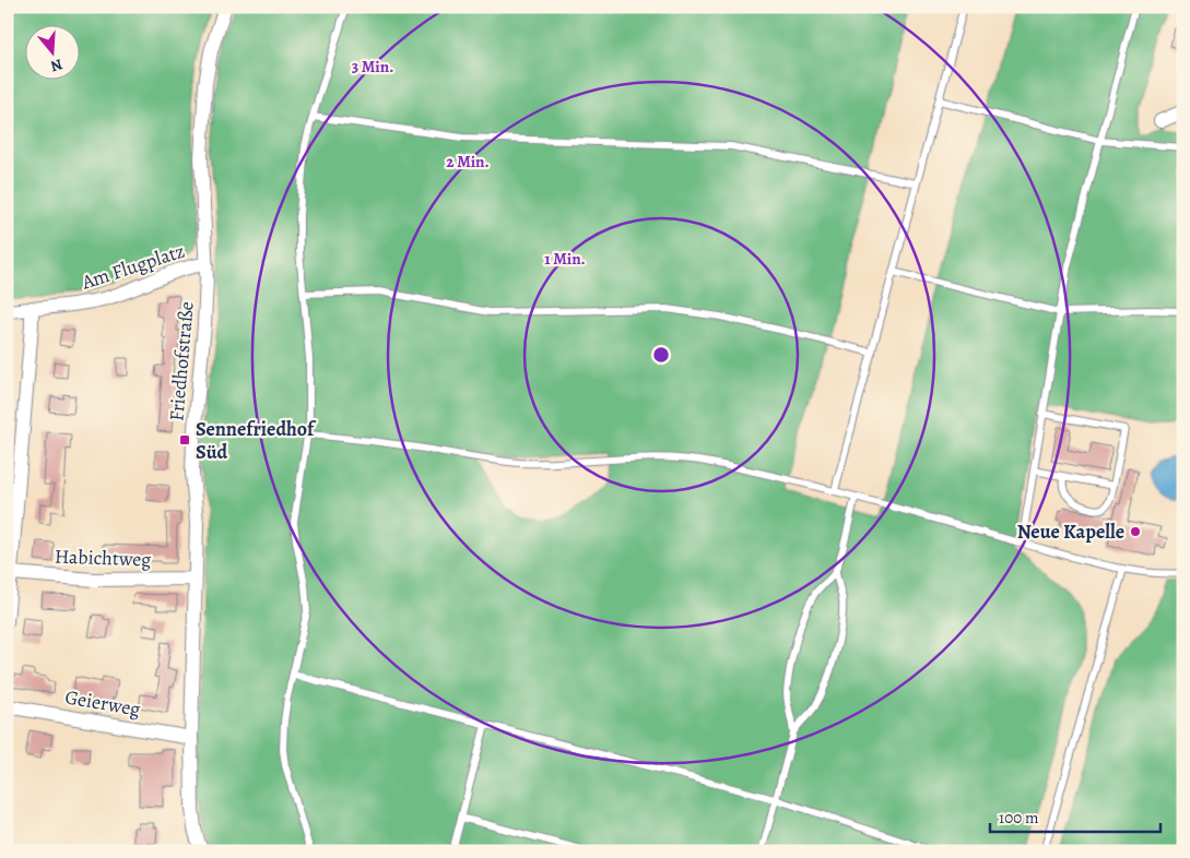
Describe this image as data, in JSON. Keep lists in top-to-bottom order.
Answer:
{
  "streets": {
    "street": [
      "Am Flugplatz",
      "Friedhofstraße",
      "Habichtweg",
      "Geierweg"
    ]
  },
  "crossings": [
    ["Am Flugplatz", "Friedhofstraße"],
    ["Friedhofstraße", "Habichtweg"],
    ["Friedhofstraße", "Geierweg"]
  ],
  "places": {
    "transit": ["Sennefriedhof Süd"],
    "other": ["Neue Kapelle"]
  },
  "scale_bar": "100 m",
  "north": "bottom",
  "rings": ["3 Min.", "2 Min.", "1 Min."]
}
